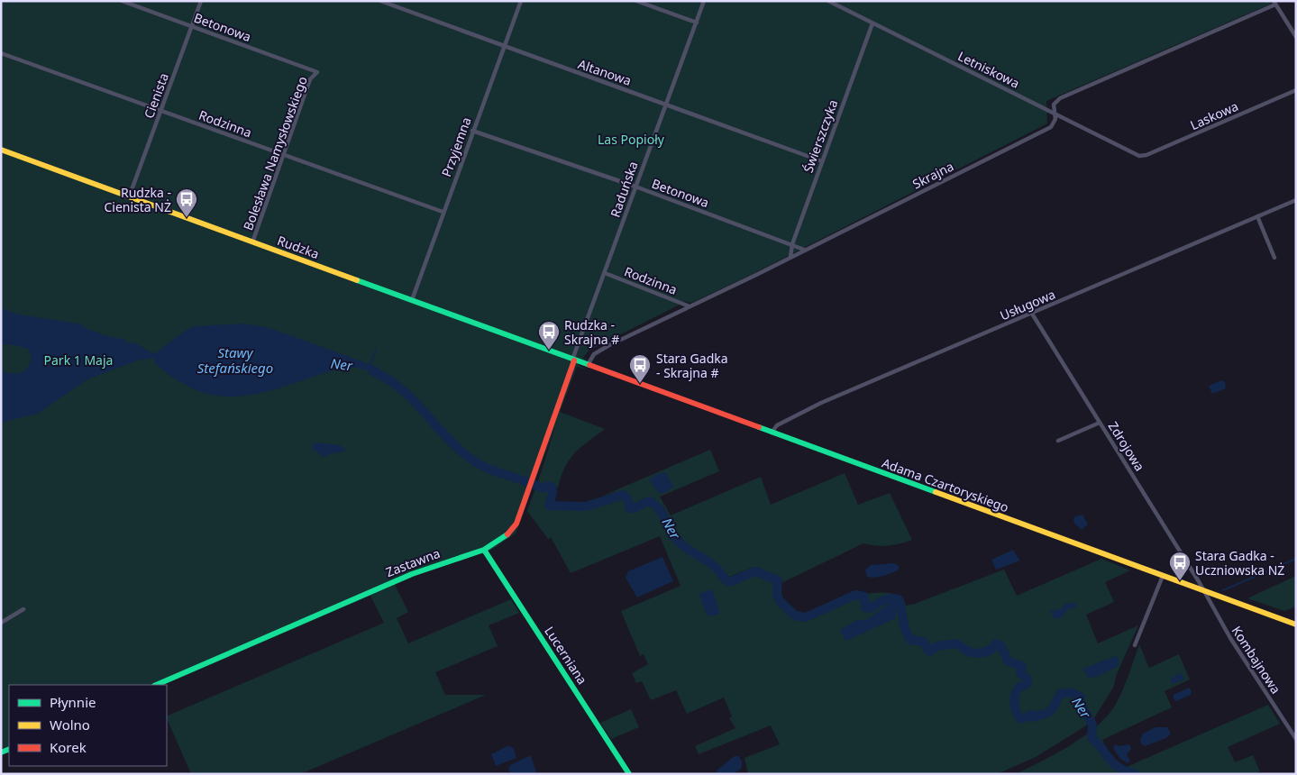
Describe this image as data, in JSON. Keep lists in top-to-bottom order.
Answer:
{
  "streets": {
    "street": [
      "Betonowa",
      "Letniskowa",
      "Altanowa",
      "Cienista",
      "Laskowa",
      "Rodzinna",
      "Świerszczyka",
      "Przyjemna",
      "Bolesława Namysłowskiego",
      "Skrajna",
      "Raduńska",
      "Rudzka",
      "Usługowa",
      "Zdrojowa",
      "Adama Czartoryskiego",
      "Zastawna",
      "Lucerniana",
      "Kombajnowa"
    ]
  },
  "crossings": [
    ["Betonowa", "Cienista"],
    ["Betonowa", "Świerszczyka"],
    ["Betonowa", "Przyjemna"],
    ["Betonowa", "Bolesława Namysłowskiego"],
    ["Betonowa", "Skrajna"],
    ["Betonowa", "Raduńska"],
    ["Letniskowa", "Laskowa"],
    ["Letniskowa", "Świerszczyka"],
    ["Letniskowa", "Skrajna"],
    ["Altanowa", "Świerszczyka"],
    ["Altanowa", "Przyjemna"],
    ["Altanowa", "Raduńska"],
    ["Cienista", "Rodzinna"],
    ["Cienista", "Rudzka"],
    ["Rodzinna", "Przyjemna"],
    ["Rodzinna", "Bolesława Namysłowskiego"],
    ["Rodzinna", "Skrajna"],
    ["Rodzinna", "Raduńska"],
    ["Świerszczyka", "Skrajna"],
    ["Przyjemna", "Rudzka"],
    ["Bolesława Namysłowskiego", "Rudzka"],
    ["Skrajna", "Rudzka"],
    ["Skrajna", "Adama Czartoryskiego"],
    ["Raduńska", "Rudzka"],
    ["Raduńska", "Zastawna"],
    ["Rudzka", "Adama Czartoryskiego"],
    ["Rudzka", "Zastawna"],
    ["Usługowa", "Zdrojowa"],
    ["Usługowa", "Adama Czartoryskiego"],
    ["Zdrojowa", "Adama Czartoryskiego"],
    ["Zdrojowa", "Kombajnowa"],
    ["Adama Czartoryskiego", "Kombajnowa"],
    ["Zastawna", "Lucerniana"]
  ],
  "water": ["Stawy Stefańskiego", "Ner"],
  "parks": ["Las Popioły", "Park 1 Maja"],
  "places": {
    "bus stop": [
      "Rudzka - Cienista NŻ",
      "Rudzka - Skrajna #",
      "Stara Gadka - Skrajna #",
      "Stara Gadka - Uczniowska NŻ"
    ]
  },
  "legend": ["Płynnie", "Wolno", "Korek"]
}
